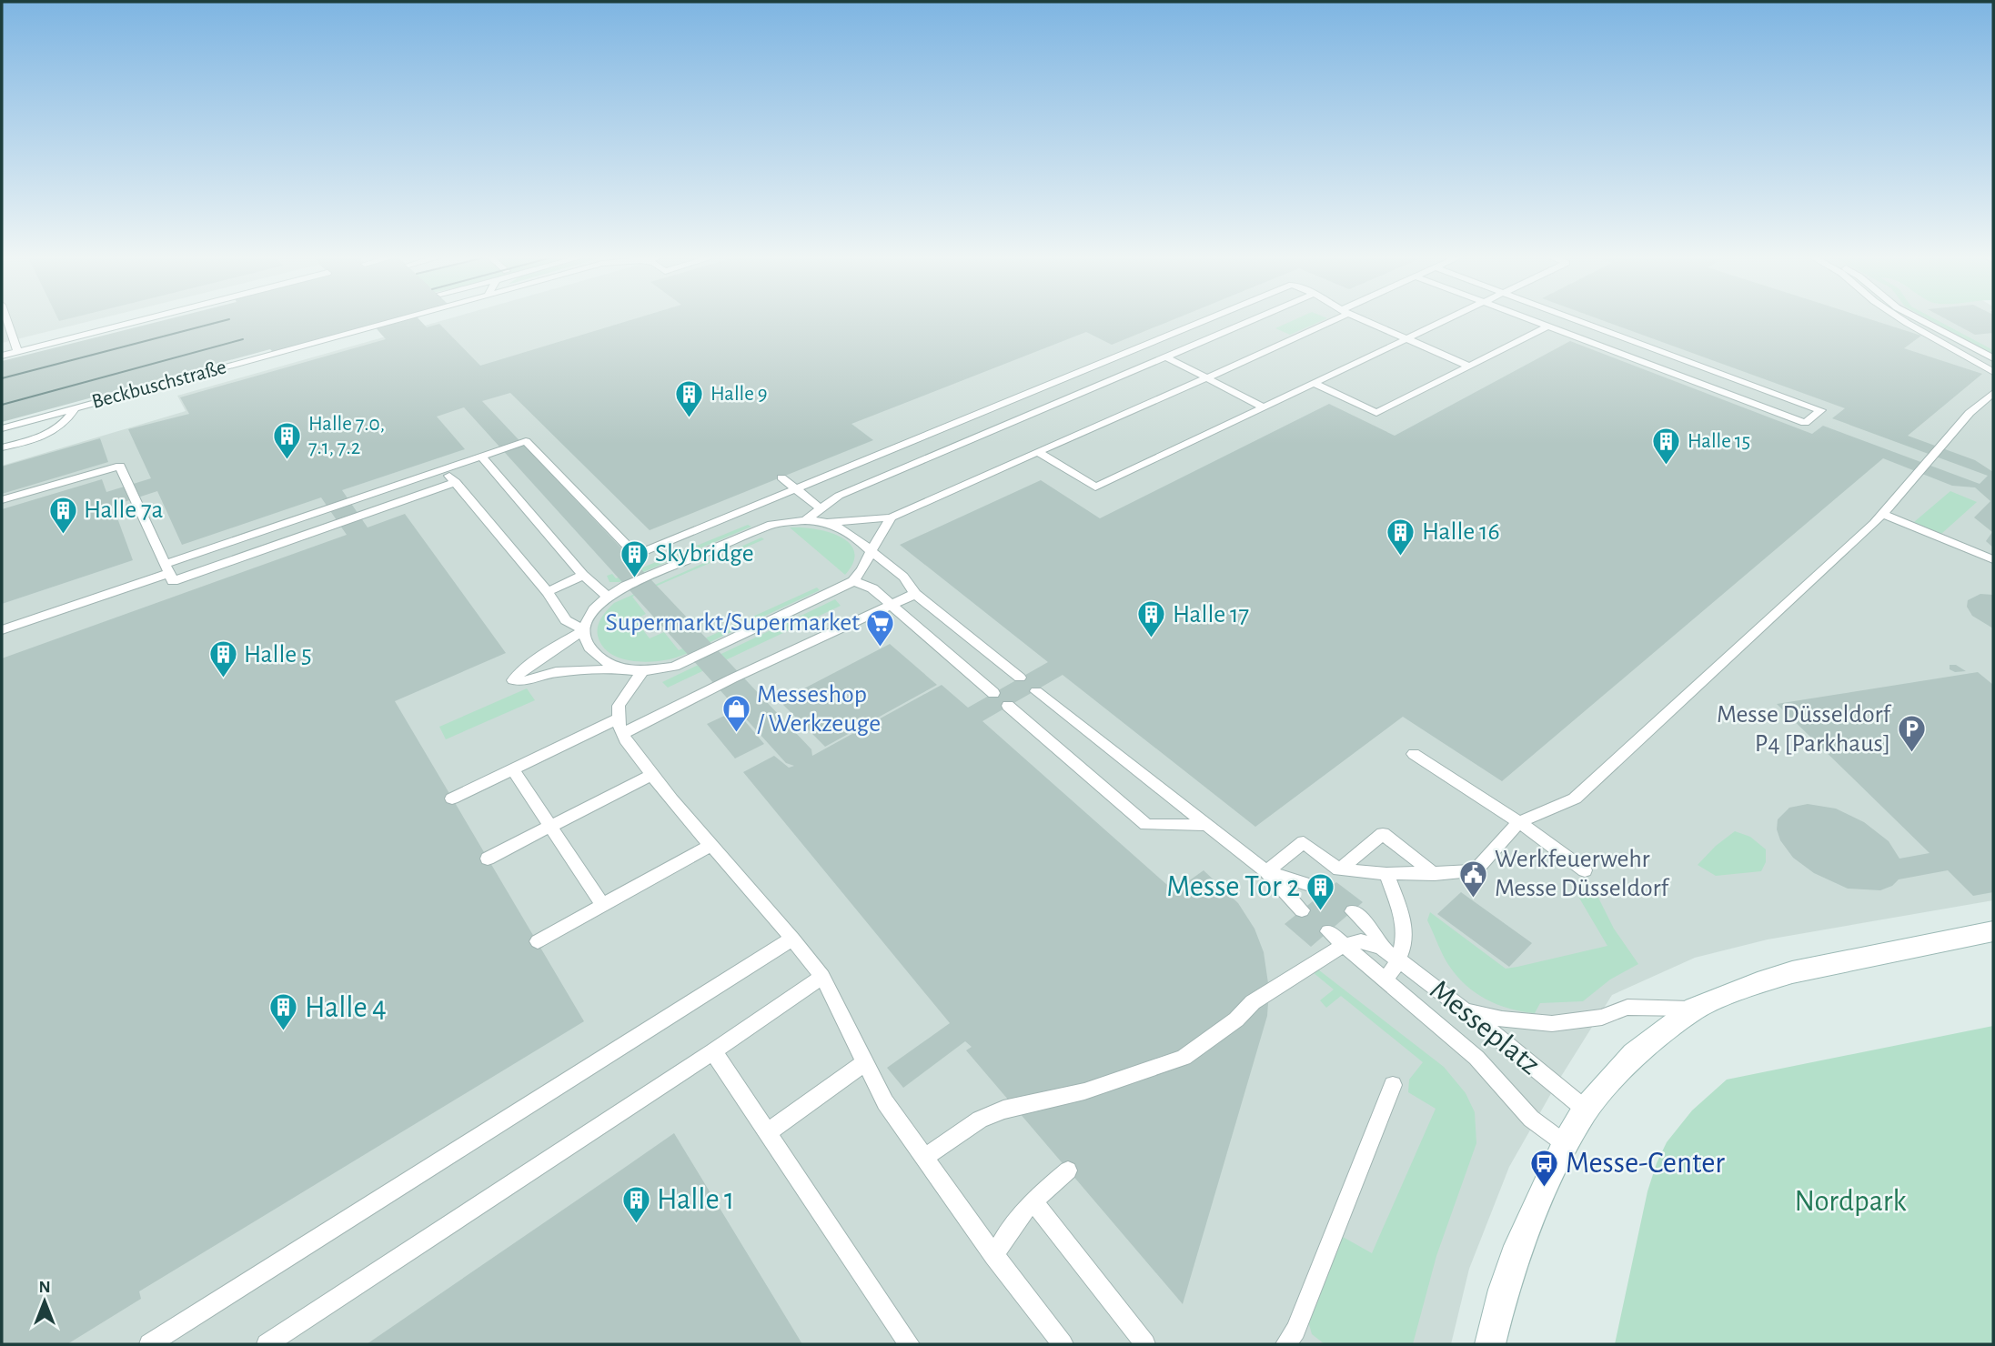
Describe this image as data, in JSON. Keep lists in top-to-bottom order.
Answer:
{
  "streets": {
    "lane": ["Beckbuschstraße", "Messeplatz"]
  },
  "parks": ["Nordpark"],
  "places": {
    "building": [
      "Halle 9",
      "Halle 7.0, 7.1, 7.2",
      "Halle 15",
      "Halle 7a",
      "Halle 16",
      "Skybridge",
      "Halle 17",
      "Halle 5",
      "Messe Tor 2",
      "Halle 4",
      "Halle 1"
    ],
    "supermarket": ["Supermarkt/Supermarket"],
    "shop": ["Messeshop / Werkzeuge"],
    "parking": ["Messe Düsseldorf P4 [Parkhaus]"],
    "public building": ["Werkfeuerwehr Messe Düsseldorf"],
    "bus stop": ["Messe-Center"]
  },
  "north": "top"
}
